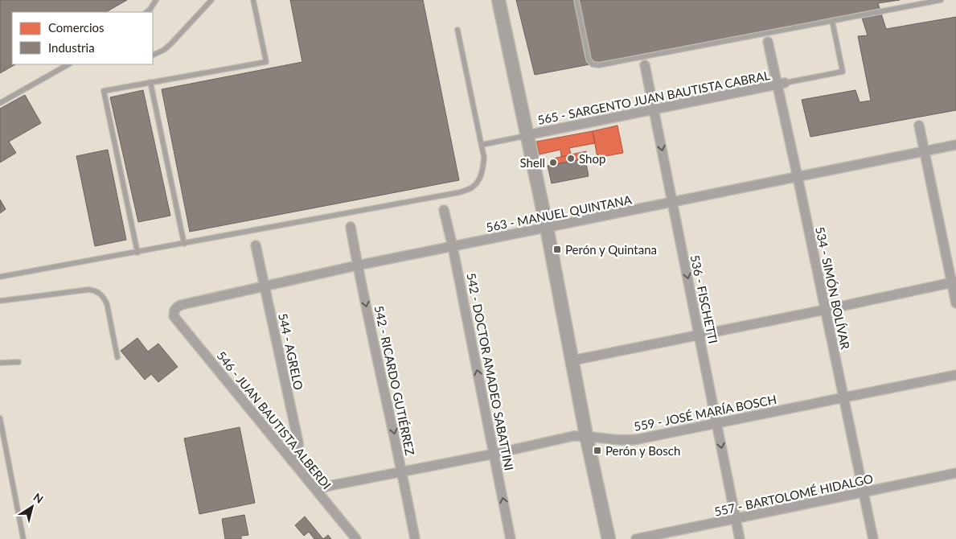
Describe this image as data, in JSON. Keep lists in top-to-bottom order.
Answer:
{
  "streets": {
    "street": [
      "565 - SARGENTO JUAN BAUTISTA CABRAL",
      "563 - MANUEL QUINTANA",
      "534 - SIMÓN BOLÍVAR",
      "536 - FISCHETTI",
      "544 - AGRELO",
      "542 - DOCTOR AMADEO SABATTINI",
      "542 - RICARDO GUTIÉRREZ",
      "559 - JOSÉ MARÍA BOSCH",
      "546 - JUAN BAUTISTA ALBERDI",
      "557 - BARTOLOMÉ HIDALGO"
    ]
  },
  "crossings": [
    ["565 - SARGENTO JUAN BAUTISTA CABRAL", "534 - SIMÓN BOLÍVAR"],
    ["565 - SARGENTO JUAN BAUTISTA CABRAL", "536 - FISCHETTI"],
    ["563 - MANUEL QUINTANA", "534 - SIMÓN BOLÍVAR"],
    ["563 - MANUEL QUINTANA", "536 - FISCHETTI"],
    ["563 - MANUEL QUINTANA", "544 - AGRELO"],
    ["563 - MANUEL QUINTANA", "542 - DOCTOR AMADEO SABATTINI"],
    ["563 - MANUEL QUINTANA", "542 - RICARDO GUTIÉRREZ"],
    ["563 - MANUEL QUINTANA", "546 - JUAN BAUTISTA ALBERDI"],
    ["534 - SIMÓN BOLÍVAR", "559 - JOSÉ MARÍA BOSCH"],
    ["534 - SIMÓN BOLÍVAR", "557 - BARTOLOMÉ HIDALGO"],
    ["536 - FISCHETTI", "559 - JOSÉ MARÍA BOSCH"],
    ["536 - FISCHETTI", "557 - BARTOLOMÉ HIDALGO"],
    ["544 - AGRELO", "546 - JUAN BAUTISTA ALBERDI"],
    ["542 - DOCTOR AMADEO SABATTINI", "559 - JOSÉ MARÍA BOSCH"],
    ["542 - RICARDO GUTIÉRREZ", "559 - JOSÉ MARÍA BOSCH"],
    ["559 - JOSÉ MARÍA BOSCH", "546 - JUAN BAUTISTA ALBERDI"]
  ],
  "one_way": ["536 - FISCHETTI", "542 - DOCTOR AMADEO SABATTINI", "542 - RICARDO GUTIÉRREZ"],
  "places": {
    "other": ["Shop", "Shell"],
    "transit": ["Perón y Quintana", "Perón y Bosch"]
  },
  "legend": ["Comercios", "Industria"],
  "north": "top right"
}
